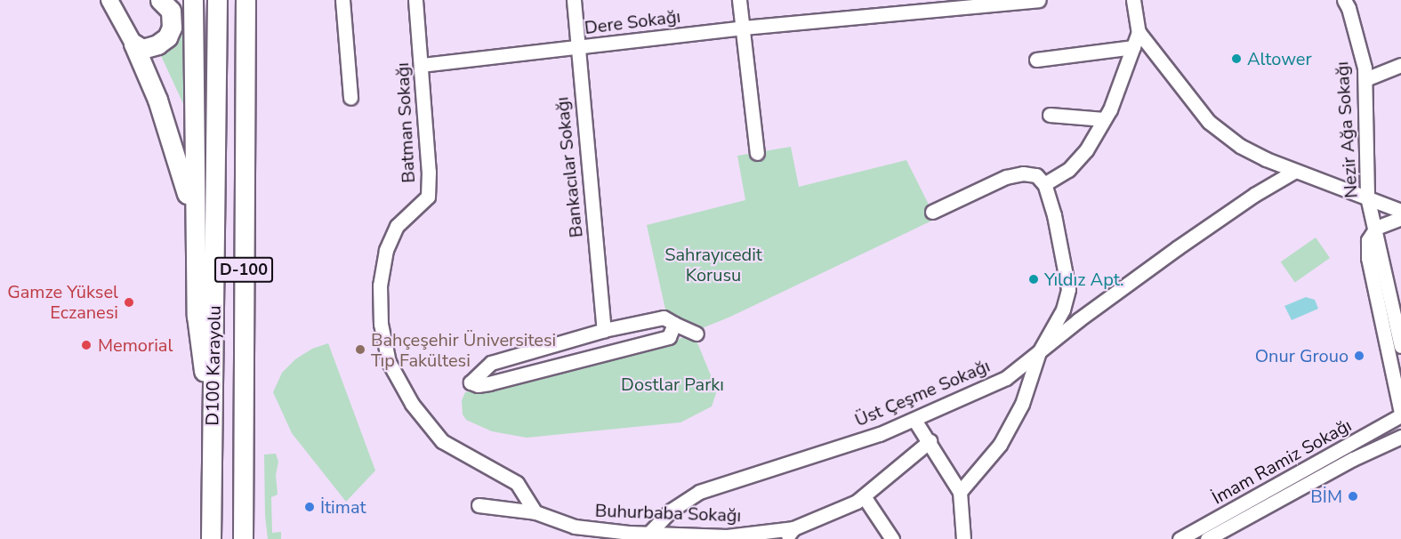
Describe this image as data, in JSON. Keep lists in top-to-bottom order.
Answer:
{
  "streets": {
    "highway": ["D-100", "D100 Karayolu"],
    "street": [
      "Dere Sokağı",
      "Batman Sokağı",
      "Nezir Ağa Sokağı",
      "Bankacılar Sokağı",
      "Üst Çeşme Sokağı",
      "İmam Ramiz Sokağı",
      "Buhurbaba Sokağı"
    ]
  },
  "crossings": [
    ["Dere Sokağı", "Batman Sokağı"],
    ["Dere Sokağı", "Bankacılar Sokağı"],
    ["Batman Sokağı", "Buhurbaba Sokağı"],
    ["Üst Çeşme Sokağı", "Buhurbaba Sokağı"]
  ],
  "parks": ["Sahrayıcedit Korusu", "Dostlar Parkı"],
  "places": [
    "Altower",
    "Yıldız Apt.",
    "Gamze Yüksel Eczanesi",
    "Memorial",
    "Bahçeşehir Üniversitesi Tıp Fakültesi",
    "Onur Grouo",
    "BİM",
    "İtimat"
  ]
}
